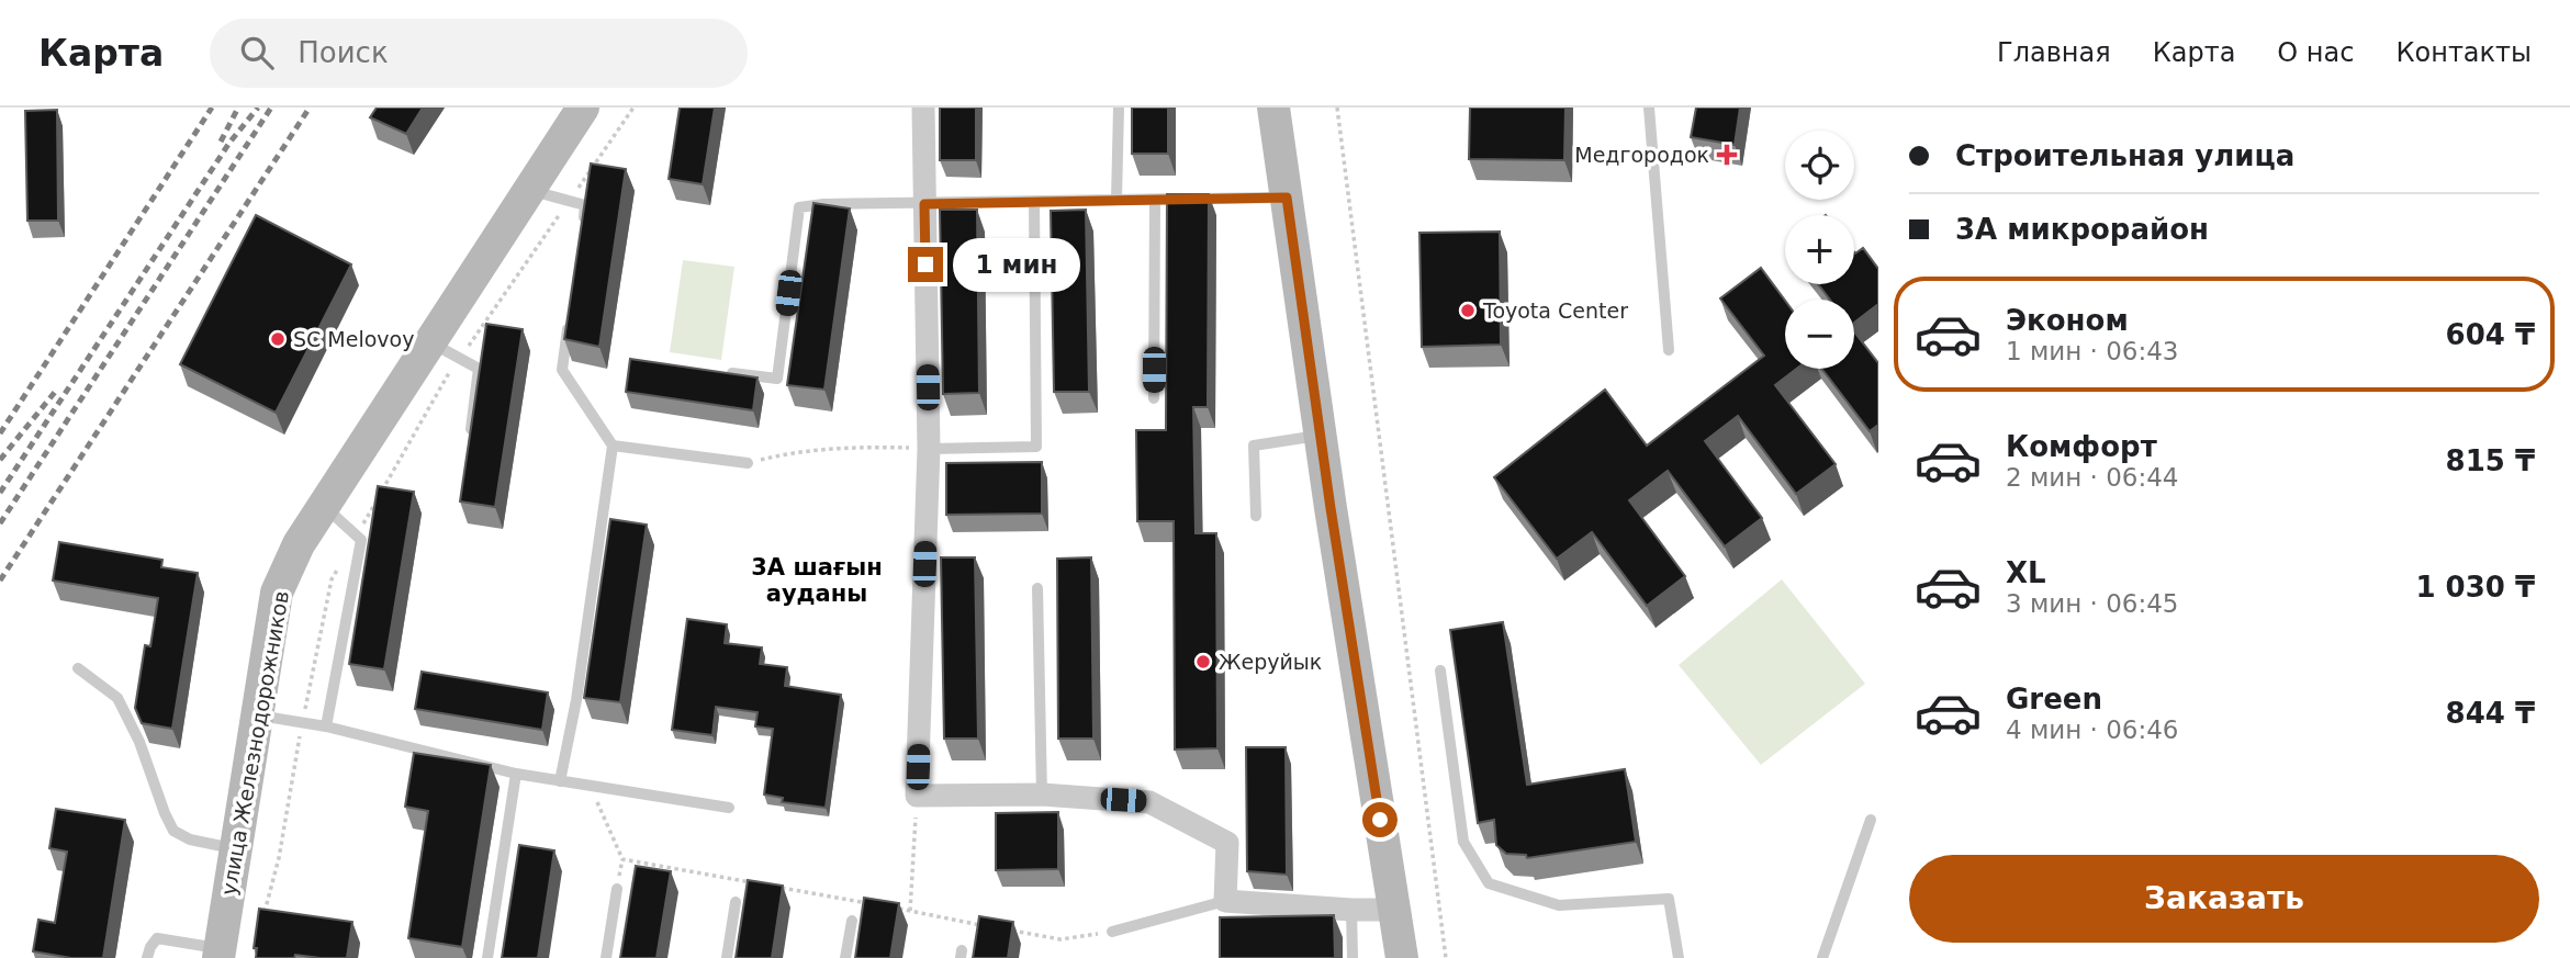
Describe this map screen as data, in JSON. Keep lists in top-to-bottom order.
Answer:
{
  "streets": {
    "street": ["улица Железнодорожников"]
  },
  "districts": ["3А шағын ауданы"],
  "places": {
    "health": ["Медгородок"],
    "other": ["Toyota Center", "SC Melovoy", "Жеруйык"]
  },
  "page": {
    "header": "Карта",
    "search": "Поиск",
    "nav": [
      "Главная",
      "Карта",
      "О нас",
      "Контакты"
    ],
    "banner": ["Строительная улица", "3А микрорайон"],
    "map_buttons": ["+", "−"],
    "bubble": "1 мин",
    "list": [
      {
        "name": "Эконом",
        "note": "1 мин · 06:43",
        "value": "604 ₸"
      },
      {
        "name": "Комфорт",
        "note": "2 мин · 06:44",
        "value": "815 ₸"
      },
      {
        "name": "XL",
        "note": "3 мин · 06:45",
        "value": "1 030 ₸"
      },
      {
        "name": "Green",
        "note": "4 мин · 06:46",
        "value": "844 ₸"
      }
    ],
    "buttons": "Заказать"
  }
}
